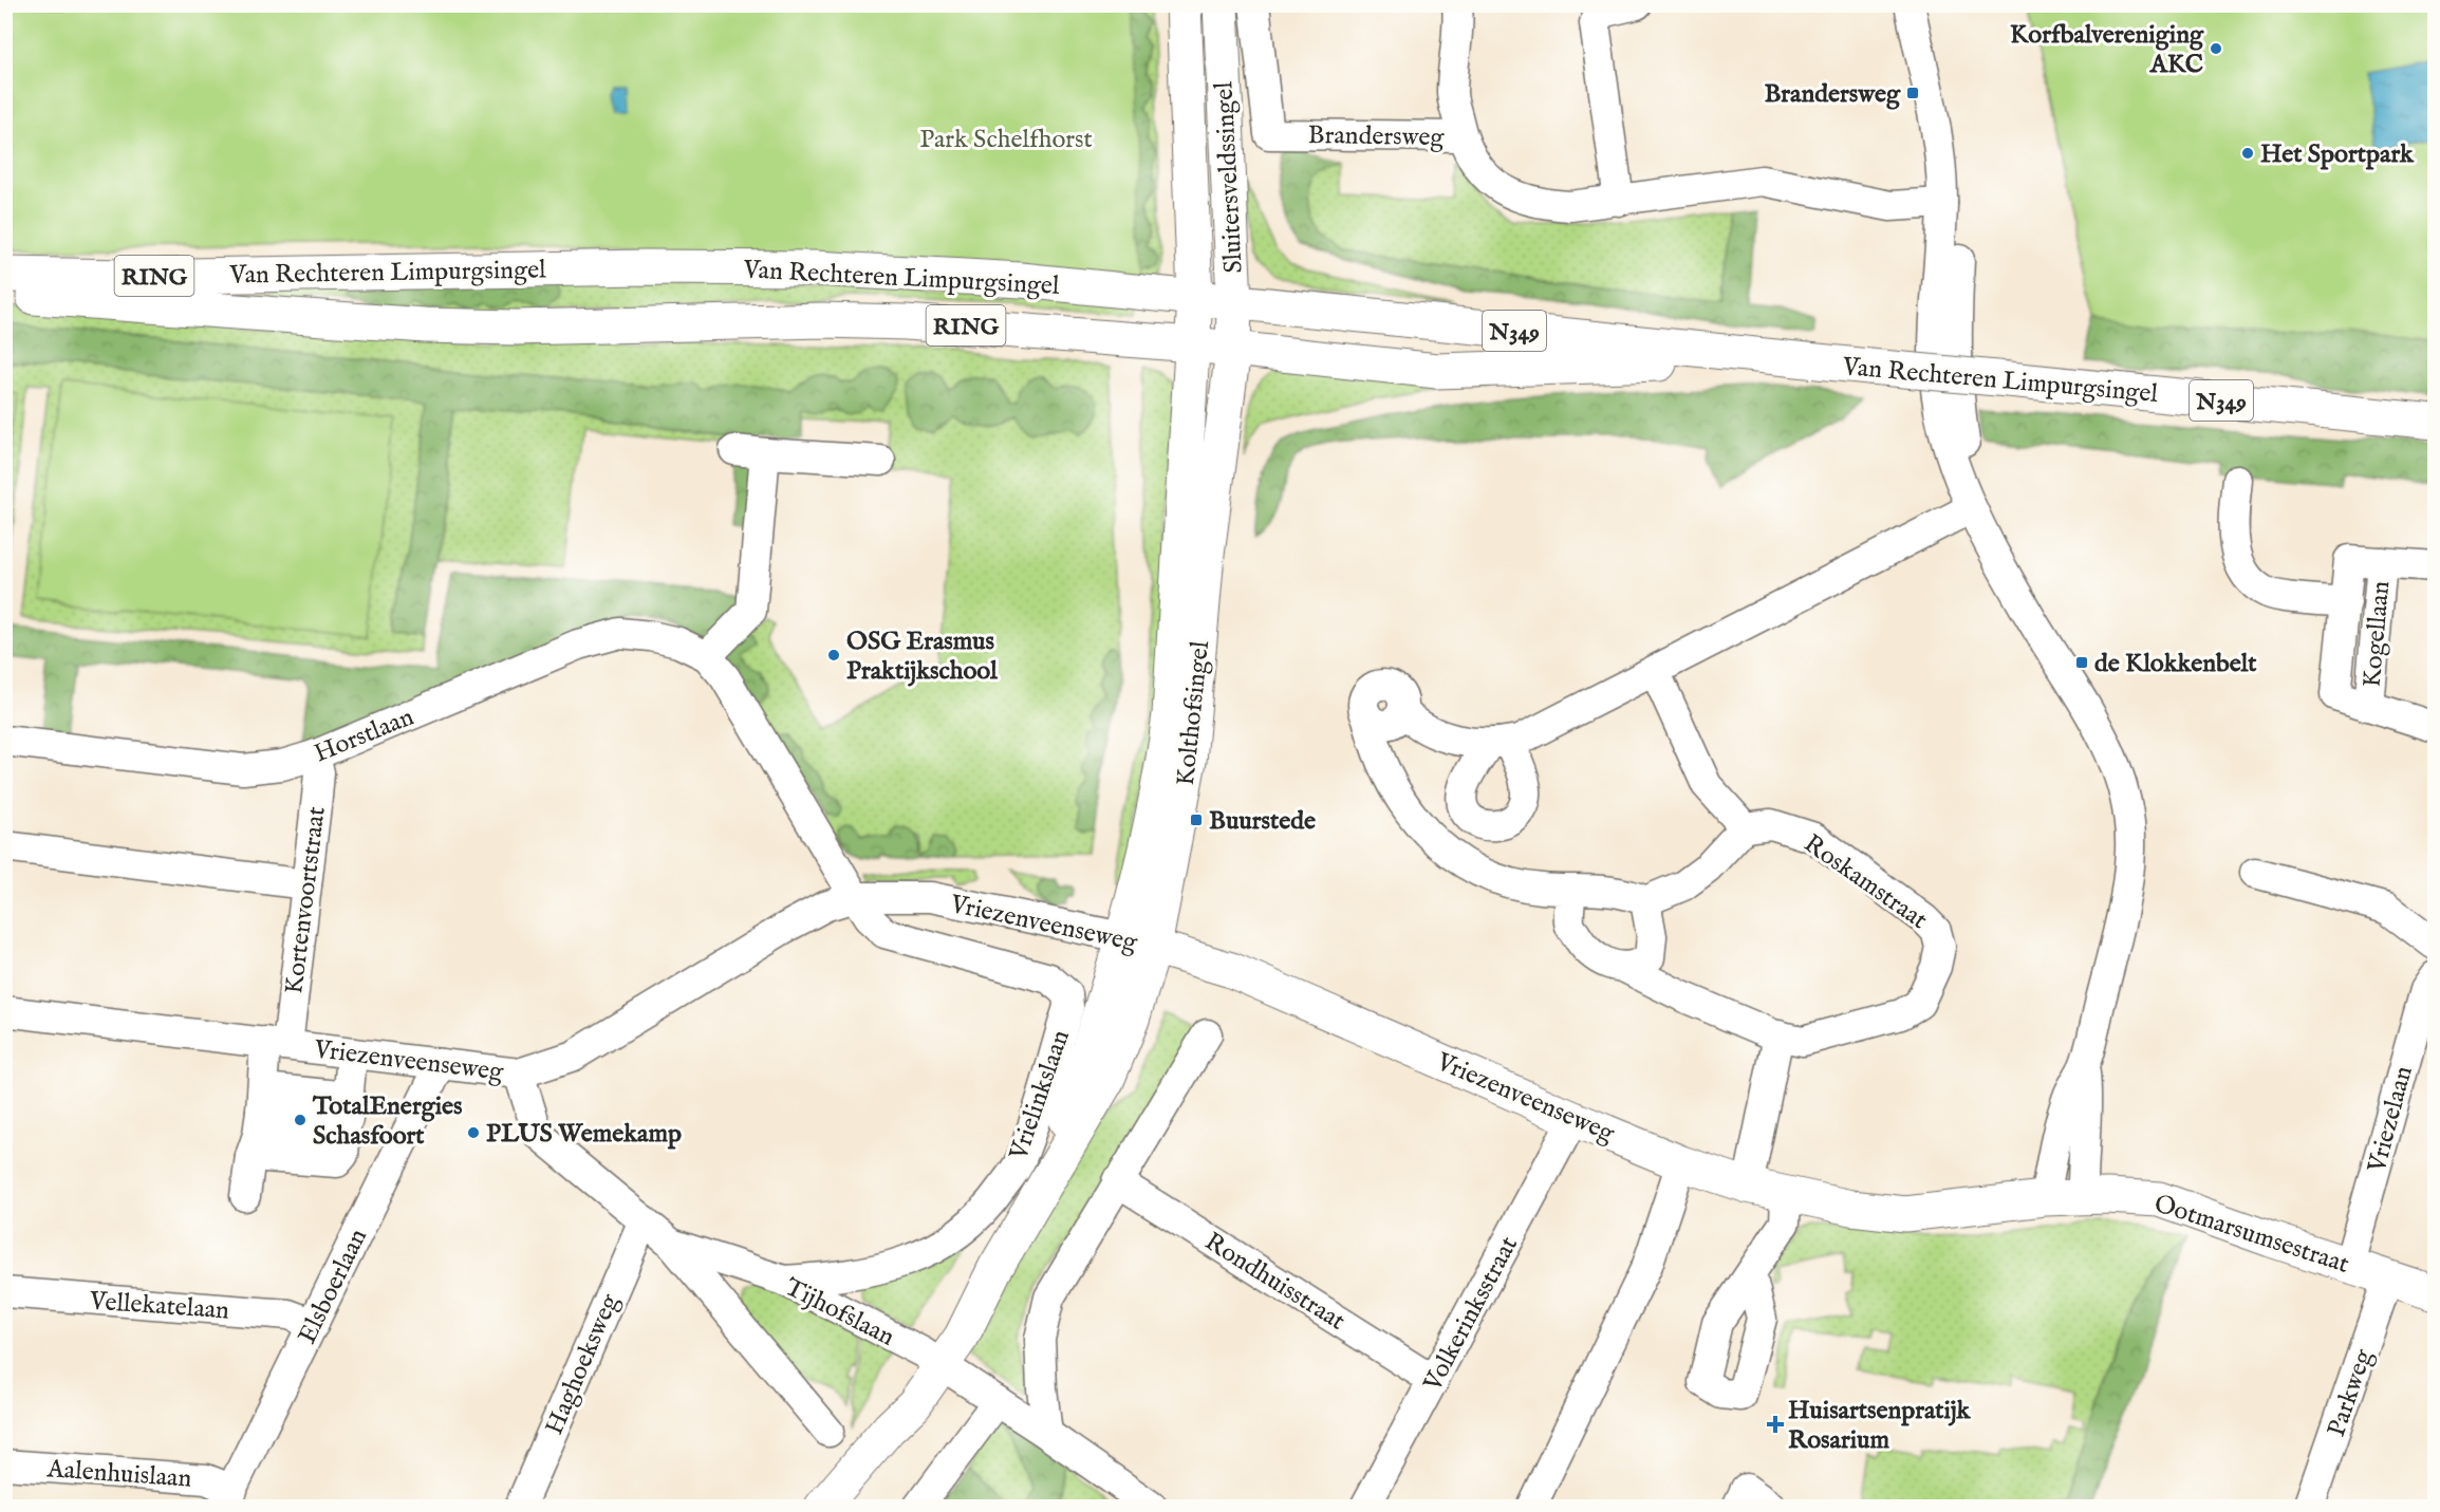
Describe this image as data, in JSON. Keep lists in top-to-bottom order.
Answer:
{
  "streets": {
    "main road": [
      "Sluitersveldssingel",
      "Van Rechteren Limpurgsingel",
      "RING",
      "N349",
      "Kolthofsingel",
      "Vriezenveenseweg",
      "Ootmarsumsestraat"
    ],
    "street": [
      "Brandersweg",
      "Kogellaan",
      "Horstlaan",
      "Roskamstraat",
      "Kortenvoortstraat",
      "Vrielinkslaan",
      "Vriezelaan",
      "Rondhuisstraat",
      "Elsboerlaan",
      "Vellekatelaan",
      "Tijhofslaan",
      "Volkerinksstraat",
      "Haghoeksweg",
      "Parkweg",
      "Aalenhuislaan"
    ]
  },
  "crossings": [
    ["Brandersweg", "Sluitersveldssingel"],
    ["Sluitersveldssingel", "Van Rechteren Limpurgsingel"],
    ["Sluitersveldssingel", "Kolthofsingel"],
    ["Van Rechteren Limpurgsingel", "Kolthofsingel"],
    ["Kolthofsingel", "Vriezenveenseweg"],
    ["Kolthofsingel", "Tijhofslaan"],
    ["Horstlaan", "Kortenvoortstraat"],
    ["Horstlaan", "Vriezenveenseweg"],
    ["Horstlaan", "Vrielinkslaan"],
    ["Kortenvoortstraat", "Vriezenveenseweg"],
    ["Vriezenveenseweg", "Vrielinkslaan"],
    ["Vriezenveenseweg", "Ootmarsumsestraat"],
    ["Vriezenveenseweg", "Elsboerlaan"],
    ["Vriezenveenseweg", "Tijhofslaan"],
    ["Vriezenveenseweg", "Volkerinksstraat"],
    ["Vrielinkslaan", "Tijhofslaan"],
    ["Vriezelaan", "Ootmarsumsestraat"],
    ["Ootmarsumsestraat", "Parkweg"],
    ["Rondhuisstraat", "Volkerinksstraat"],
    ["Elsboerlaan", "Vellekatelaan"],
    ["Elsboerlaan", "Aalenhuislaan"],
    ["Tijhofslaan", "Haghoeksweg"]
  ],
  "parks": ["Park Schelfhorst"],
  "places": {
    "other": [
      "Korfbalvereniging AKC",
      "Het Sportpark",
      "OSG Erasmus Praktijkschool",
      "TotalEnergies Schasfoort",
      "PLUS Wemekamp"
    ],
    "transit": ["Brandersweg", "de Klokkenbelt", "Buurstede"],
    "health": ["Huisartsenpratijk Rosarium"]
  }
}
